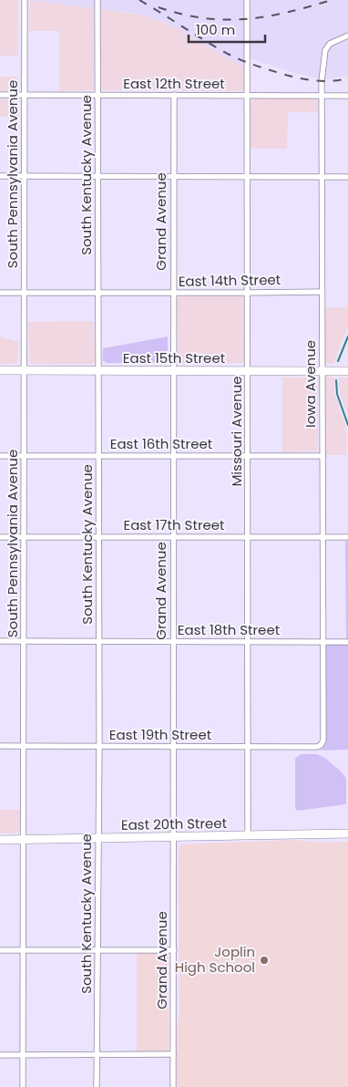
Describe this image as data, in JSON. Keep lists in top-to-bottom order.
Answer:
{
  "streets": {
    "main road": ["East 15th Street", "East 20th Street"],
    "street": [
      "East 12th Street",
      "South Pennsylvania Avenue",
      "South Kentucky Avenue",
      "Grand Avenue",
      "East 14th Street",
      "Iowa Avenue",
      "Missouri Avenue",
      "East 16th Street",
      "East 17th Street",
      "East 18th Street",
      "East 19th Street"
    ]
  },
  "crossings": [
    ["East 12th Street", "South Pennsylvania Avenue"],
    ["East 12th Street", "South Kentucky Avenue"],
    ["East 12th Street", "Grand Avenue"],
    ["East 12th Street", "Iowa Avenue"],
    ["East 12th Street", "Missouri Avenue"],
    ["South Pennsylvania Avenue", "East 14th Street"],
    ["South Pennsylvania Avenue", "East 15th Street"],
    ["South Pennsylvania Avenue", "East 16th Street"],
    ["South Pennsylvania Avenue", "East 17th Street"],
    ["South Pennsylvania Avenue", "East 18th Street"],
    ["South Pennsylvania Avenue", "East 19th Street"],
    ["South Pennsylvania Avenue", "East 20th Street"],
    ["South Kentucky Avenue", "East 14th Street"],
    ["South Kentucky Avenue", "East 15th Street"],
    ["South Kentucky Avenue", "East 16th Street"],
    ["South Kentucky Avenue", "East 17th Street"],
    ["South Kentucky Avenue", "East 18th Street"],
    ["South Kentucky Avenue", "East 19th Street"],
    ["South Kentucky Avenue", "East 20th Street"],
    ["Grand Avenue", "East 14th Street"],
    ["Grand Avenue", "East 15th Street"],
    ["Grand Avenue", "East 16th Street"],
    ["Grand Avenue", "East 17th Street"],
    ["Grand Avenue", "East 18th Street"],
    ["Grand Avenue", "East 19th Street"],
    ["Grand Avenue", "East 20th Street"],
    ["East 14th Street", "Iowa Avenue"],
    ["East 14th Street", "Missouri Avenue"],
    ["East 15th Street", "Iowa Avenue"],
    ["East 15th Street", "Missouri Avenue"],
    ["Iowa Avenue", "East 16th Street"],
    ["Iowa Avenue", "East 17th Street"],
    ["Iowa Avenue", "East 18th Street"],
    ["Iowa Avenue", "East 19th Street"],
    ["Missouri Avenue", "East 16th Street"],
    ["Missouri Avenue", "East 17th Street"],
    ["Missouri Avenue", "East 18th Street"],
    ["Missouri Avenue", "East 19th Street"],
    ["Missouri Avenue", "East 20th Street"]
  ],
  "places": ["Joplin High School"],
  "scale_bar": "100 m"
}
